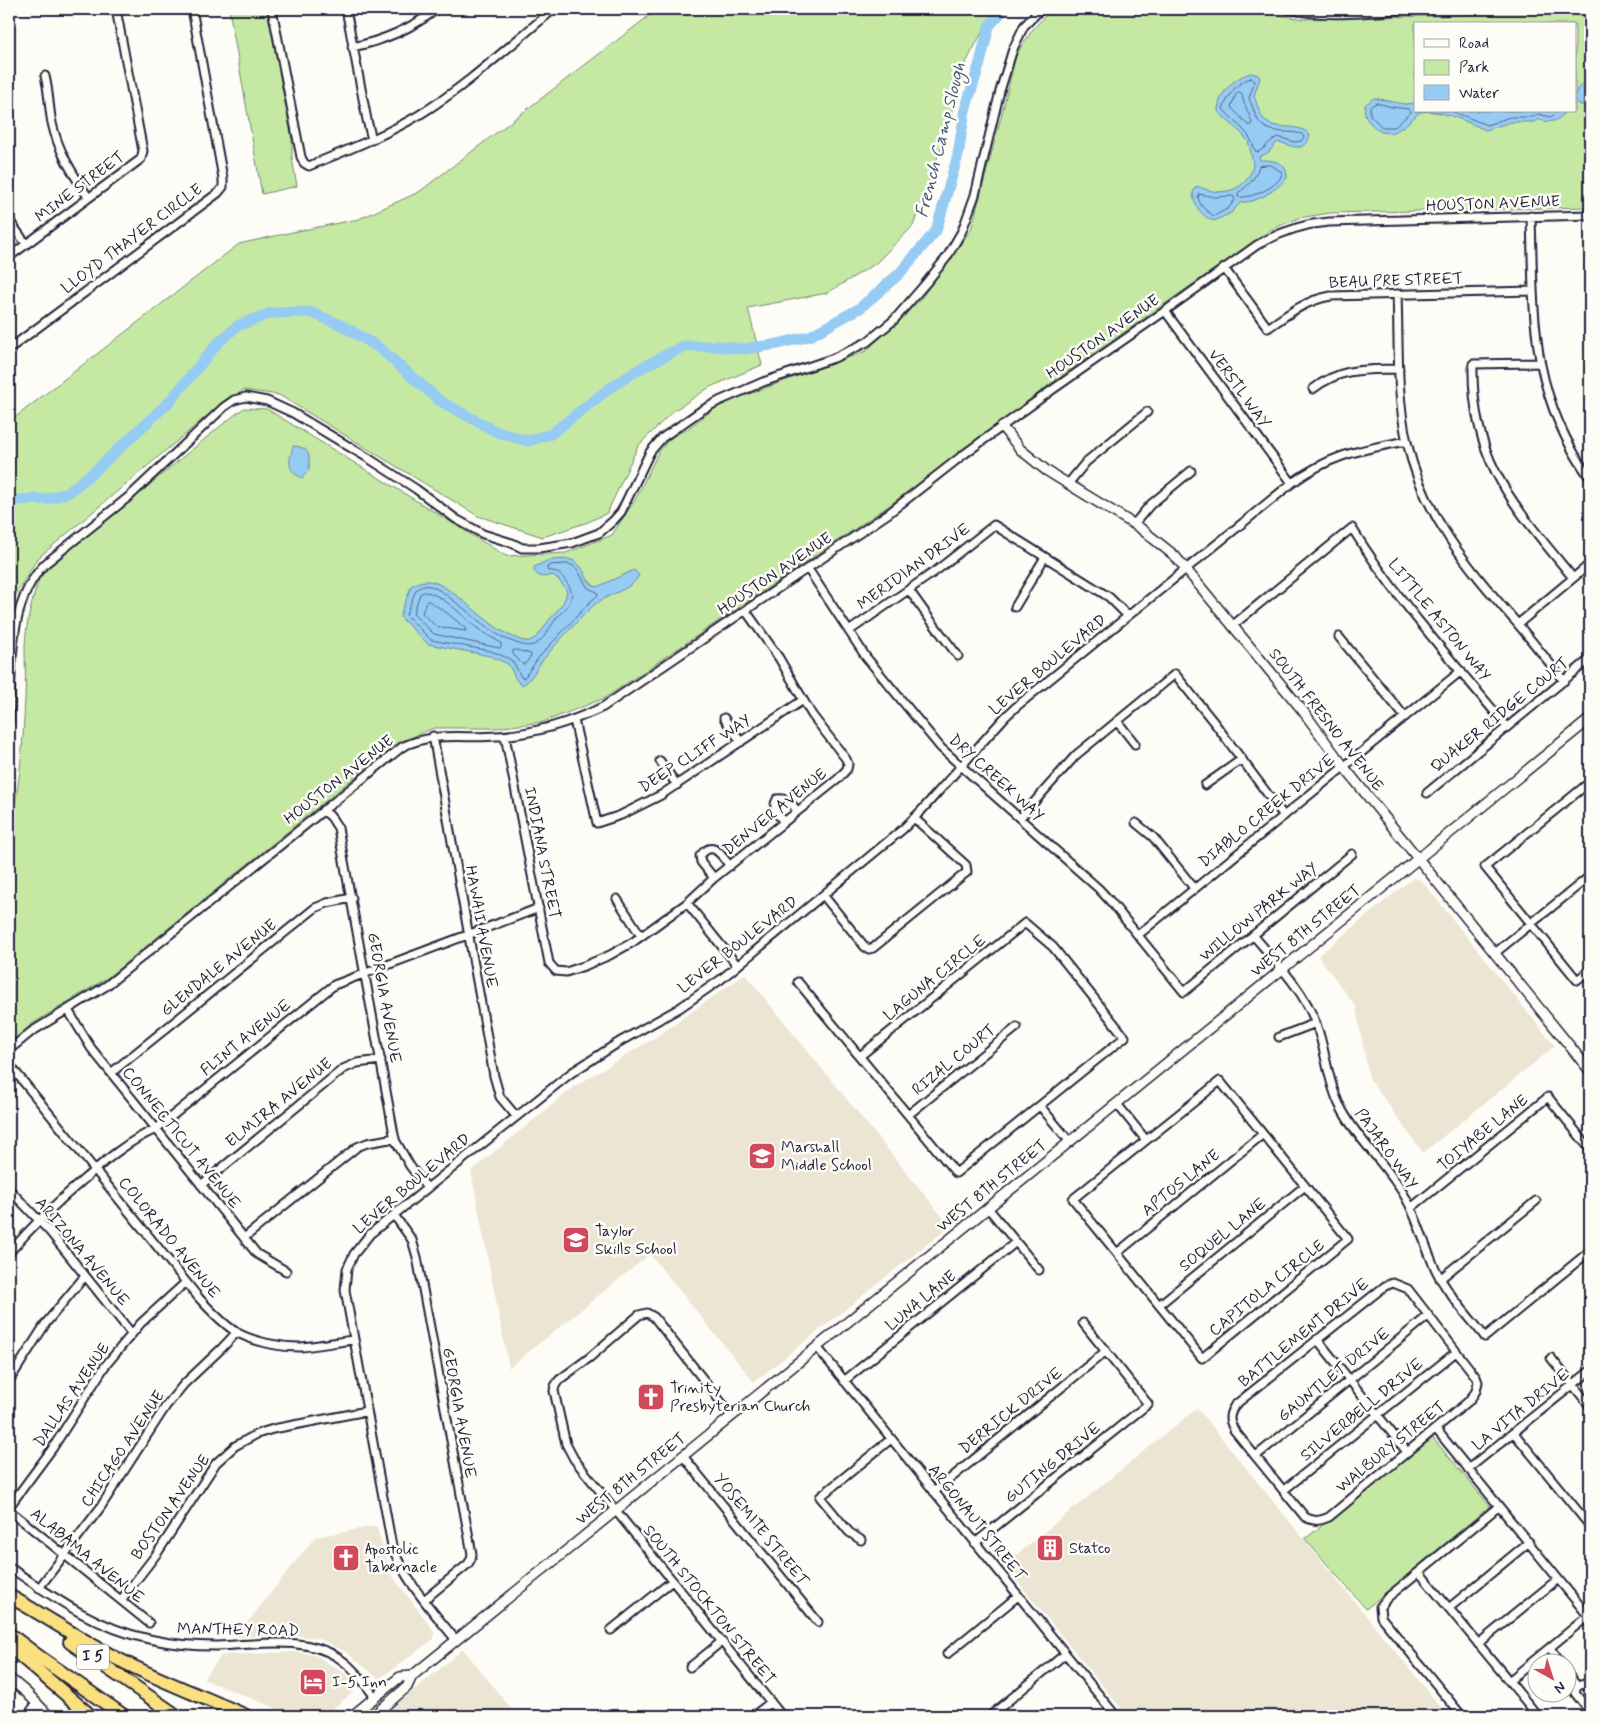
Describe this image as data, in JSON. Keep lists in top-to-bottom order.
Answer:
{
  "streets": {
    "highway": ["I 5"],
    "street": [
      "MINE STREET",
      "HOUSTON AVENUE",
      "LLOYD THAYER CIRCLE",
      "BEAU PRE STREET",
      "VERSTL WAY",
      "MERIDIAN DRIVE",
      "LITTLE ASTON WAY",
      "LEVER BOULEVARD",
      "QUAKER RIDGE COURT",
      "SOUTH FRESNO AVENUE",
      "DEEP CLIFF WAY",
      "DRY CREEK WAY",
      "DIABLO CREEK DRIVE",
      "DENVER AVENUE",
      "INDIANA STREET",
      "WILLOW PARK WAY",
      "HAWAII AVENUE",
      "WEST 8TH STREET",
      "GLENDALE AVENUE",
      "LAGUNA CIRCLE",
      "GEORGIA AVENUE",
      "FLINT AVENUE",
      "RIZAL COURT",
      "ELMIRA AVENUE",
      "TOIYABE LANE",
      "CONNECTICUT AVENUE",
      "PAJARO WAY",
      "APTOS LANE",
      "SOQUEL LANE",
      "COLORADO AVENUE",
      "ARIZONA AVENUE",
      "CAPITOLA CIRCLE",
      "LUNA LANE",
      "BATTLEMENT DRIVE",
      "GAUNTLET DRIVE",
      "DALLAS AVENUE",
      "SILVERBELL DRIVE",
      "LA VITA DRIVE",
      "DERRICK DRIVE",
      "WALBURY STREET",
      "CHICAGO AVENUE",
      "GUTING DRIVE",
      "BOSTON AVENUE",
      "ARGONAUT STREET",
      "YOSEMITE STREET",
      "ALABAMA AVENUE",
      "SOUTH STOCKTON STREET",
      "MANTHEY ROAD"
    ]
  },
  "crossings": [
    ["HOUSTON AVENUE", "BEAU PRE STREET"],
    ["HOUSTON AVENUE", "VERSTL WAY"],
    ["HOUSTON AVENUE", "SOUTH FRESNO AVENUE"],
    ["HOUSTON AVENUE", "DEEP CLIFF WAY"],
    ["HOUSTON AVENUE", "DRY CREEK WAY"],
    ["HOUSTON AVENUE", "DENVER AVENUE"],
    ["HOUSTON AVENUE", "INDIANA STREET"],
    ["HOUSTON AVENUE", "HAWAII AVENUE"],
    ["HOUSTON AVENUE", "GEORGIA AVENUE"],
    ["HOUSTON AVENUE", "CONNECTICUT AVENUE"],
    ["VERSTL WAY", "LEVER BOULEVARD"],
    ["MERIDIAN DRIVE", "DRY CREEK WAY"],
    ["LITTLE ASTON WAY", "QUAKER RIDGE COURT"],
    ["LITTLE ASTON WAY", "SOUTH FRESNO AVENUE"],
    ["LITTLE ASTON WAY", "DIABLO CREEK DRIVE"],
    ["LEVER BOULEVARD", "SOUTH FRESNO AVENUE"],
    ["LEVER BOULEVARD", "DRY CREEK WAY"],
    ["LEVER BOULEVARD", "HAWAII AVENUE"],
    ["LEVER BOULEVARD", "WEST 8TH STREET"],
    ["LEVER BOULEVARD", "GEORGIA AVENUE"],
    ["LEVER BOULEVARD", "COLORADO AVENUE"],
    ["LEVER BOULEVARD", "BOSTON AVENUE"],
    ["SOUTH FRESNO AVENUE", "DIABLO CREEK DRIVE"],
    ["SOUTH FRESNO AVENUE", "WEST 8TH STREET"],
    ["DEEP CLIFF WAY", "DENVER AVENUE"],
    ["DRY CREEK WAY", "DIABLO CREEK DRIVE"],
    ["DRY CREEK WAY", "WILLOW PARK WAY"],
    ["DENVER AVENUE", "INDIANA STREET"],
    ["INDIANA STREET", "FLINT AVENUE"],
    ["WILLOW PARK WAY", "PAJARO WAY"],
    ["HAWAII AVENUE", "FLINT AVENUE"],
    ["WEST 8TH STREET", "PAJARO WAY"],
    ["WEST 8TH STREET", "ARGONAUT STREET"],
    ["WEST 8TH STREET", "YOSEMITE STREET"],
    ["WEST 8TH STREET", "SOUTH STOCKTON STREET"],
    ["WEST 8TH STREET", "MANTHEY ROAD"],
    ["GLENDALE AVENUE", "GEORGIA AVENUE"],
    ["GLENDALE AVENUE", "CONNECTICUT AVENUE"],
    ["LAGUNA CIRCLE", "RIZAL COURT"],
    ["GEORGIA AVENUE", "FLINT AVENUE"],
    ["GEORGIA AVENUE", "ELMIRA AVENUE"],
    ["FLINT AVENUE", "CONNECTICUT AVENUE"],
    ["FLINT AVENUE", "COLORADO AVENUE"],
    ["FLINT AVENUE", "ARIZONA AVENUE"],
    ["ELMIRA AVENUE", "CONNECTICUT AVENUE"],
    ["TOIYABE LANE", "PAJARO WAY"],
    ["APTOS LANE", "CAPITOLA CIRCLE"],
    ["SOQUEL LANE", "CAPITOLA CIRCLE"],
    ["COLORADO AVENUE", "DALLAS AVENUE"],
    ["COLORADO AVENUE", "CHICAGO AVENUE"],
    ["ARIZONA AVENUE", "DALLAS AVENUE"],
    ["LUNA LANE", "ARGONAUT STREET"],
    ["BATTLEMENT DRIVE", "GAUNTLET DRIVE"],
    ["DALLAS AVENUE", "ALABAMA AVENUE"],
    ["SILVERBELL DRIVE", "WALBURY STREET"],
    ["DERRICK DRIVE", "GUTING DRIVE"],
    ["DERRICK DRIVE", "ARGONAUT STREET"],
    ["CHICAGO AVENUE", "ALABAMA AVENUE"],
    ["CHICAGO AVENUE", "MANTHEY ROAD"],
    ["GUTING DRIVE", "ARGONAUT STREET"],
    ["BOSTON AVENUE", "ALABAMA AVENUE"]
  ],
  "water": ["French Camp Slough"],
  "places": {
    "school or university": ["Marshall Middle School", "Taylor Skills School"],
    "church": ["Trinity Presbyterian Church", "Apostolic Tabernacle"],
    "building": ["Statco"],
    "hotel": ["I-5 Inn"]
  },
  "legend": ["Road", "Park", "Water"],
  "north": "bottom right"
}
